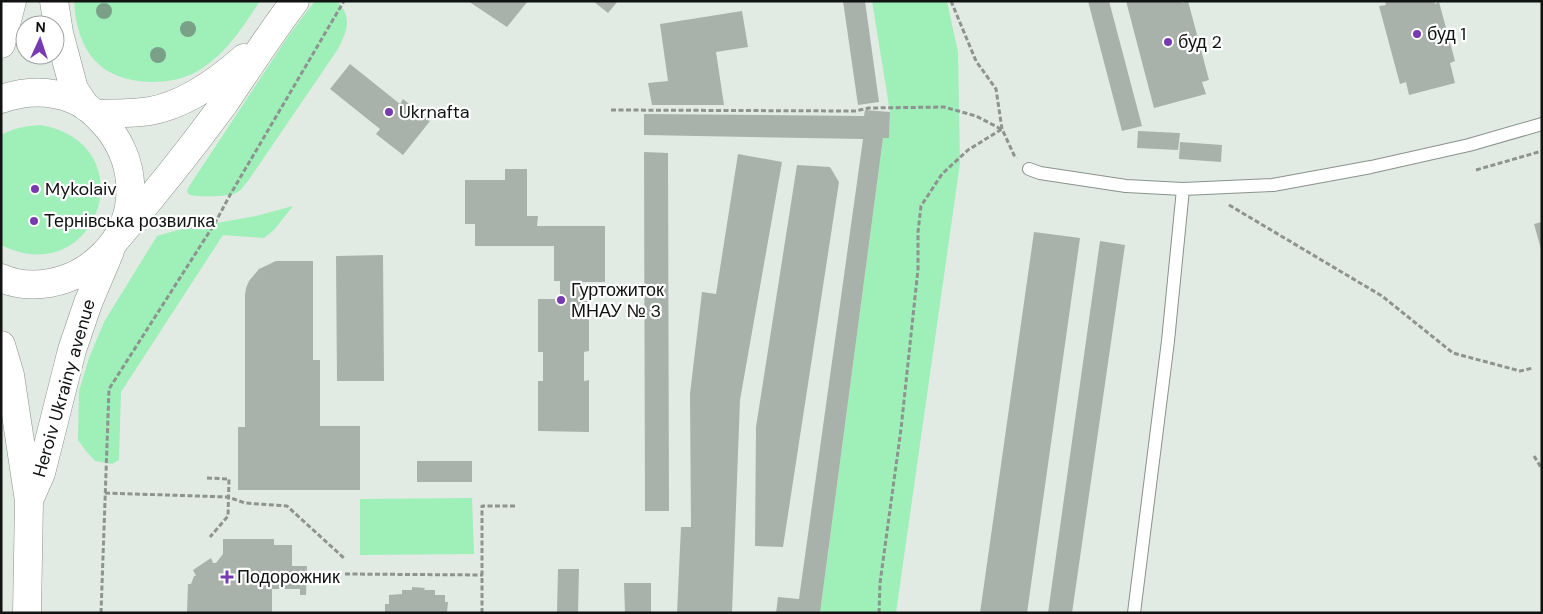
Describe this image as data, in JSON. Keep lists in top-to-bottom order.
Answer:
{
  "streets": {
    "main road": ["Heroiv Ukrainy avenue"]
  },
  "places": {
    "other": [
      "буд 1",
      "буд 2",
      "Ukrnafta",
      "Mykolaiv",
      "Тернівська розвилка",
      "Гуртожиток МНАУ № 3"
    ],
    "health": ["Подорожник"]
  },
  "north": "top"
}
